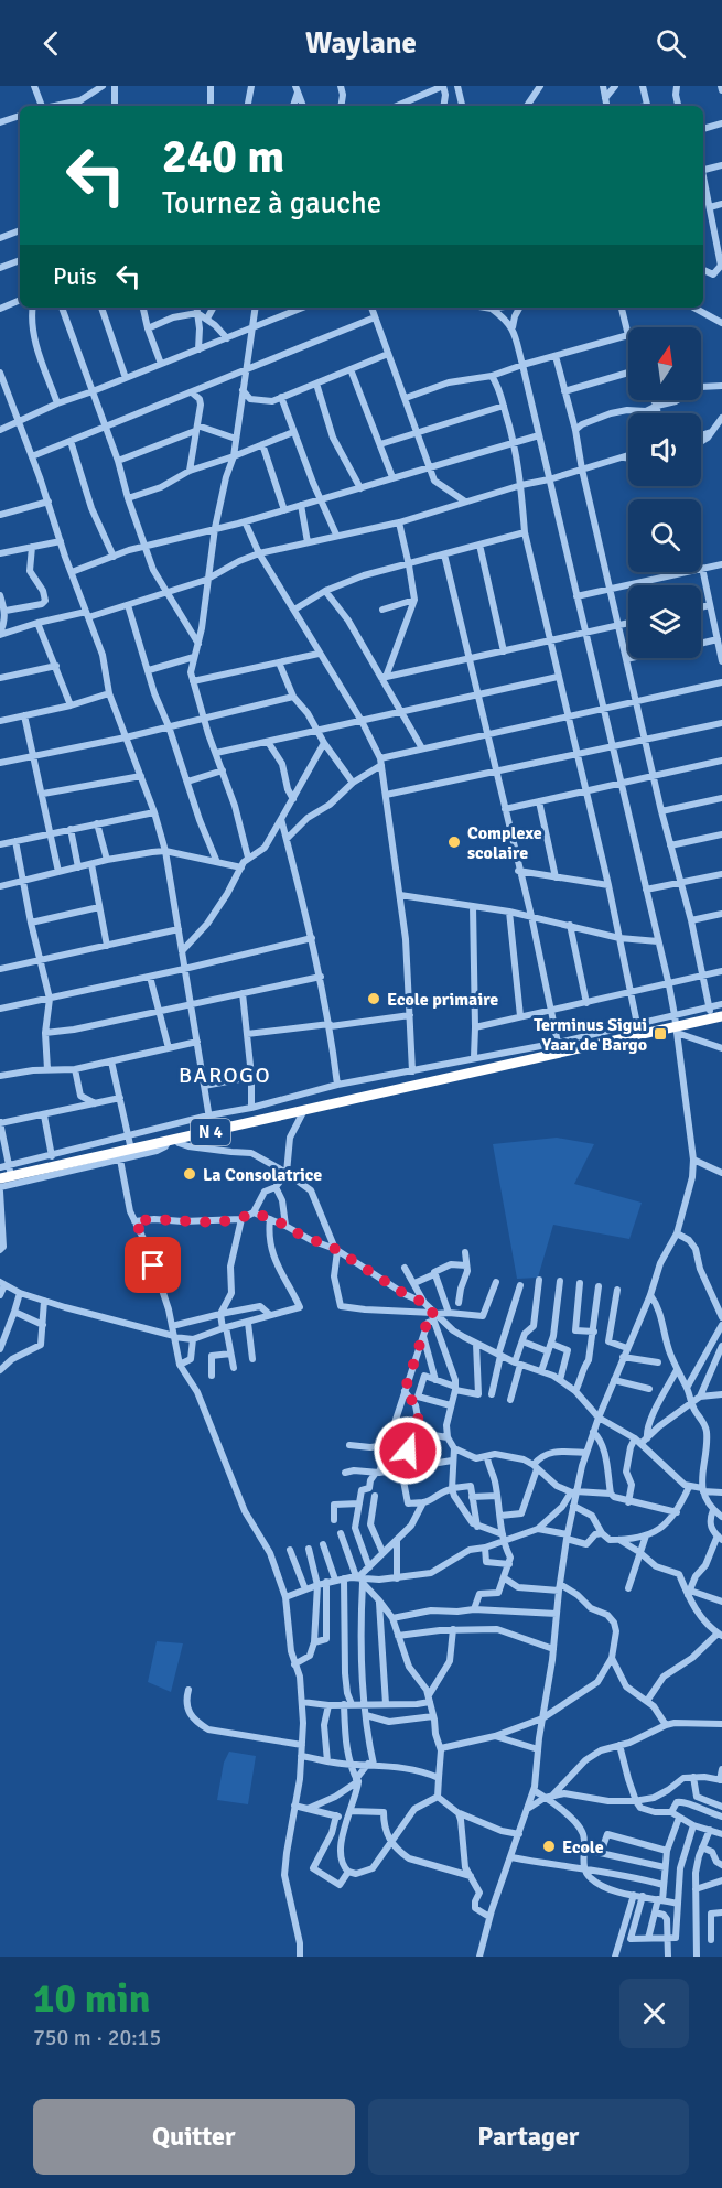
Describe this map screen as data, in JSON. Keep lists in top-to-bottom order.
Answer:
{
  "streets": {
    "highway": ["N 4"]
  },
  "districts": ["BAROGO"],
  "places": {
    "other": [
      "Complexe scolaire",
      "Ecole primaire",
      "La Consolatrice",
      "Ecole"
    ],
    "transit": ["Terminus Sigui Yaar de Bargo"]
  },
  "north": "top",
  "page": {
    "header": "Waylane",
    "turn": ["240 m", "Tournez à gauche"],
    "then": "Puis",
    "heading": ["10 min", "750 m · 20:15"],
    "buttons": ["Quitter", "Partager"]
  }
}
